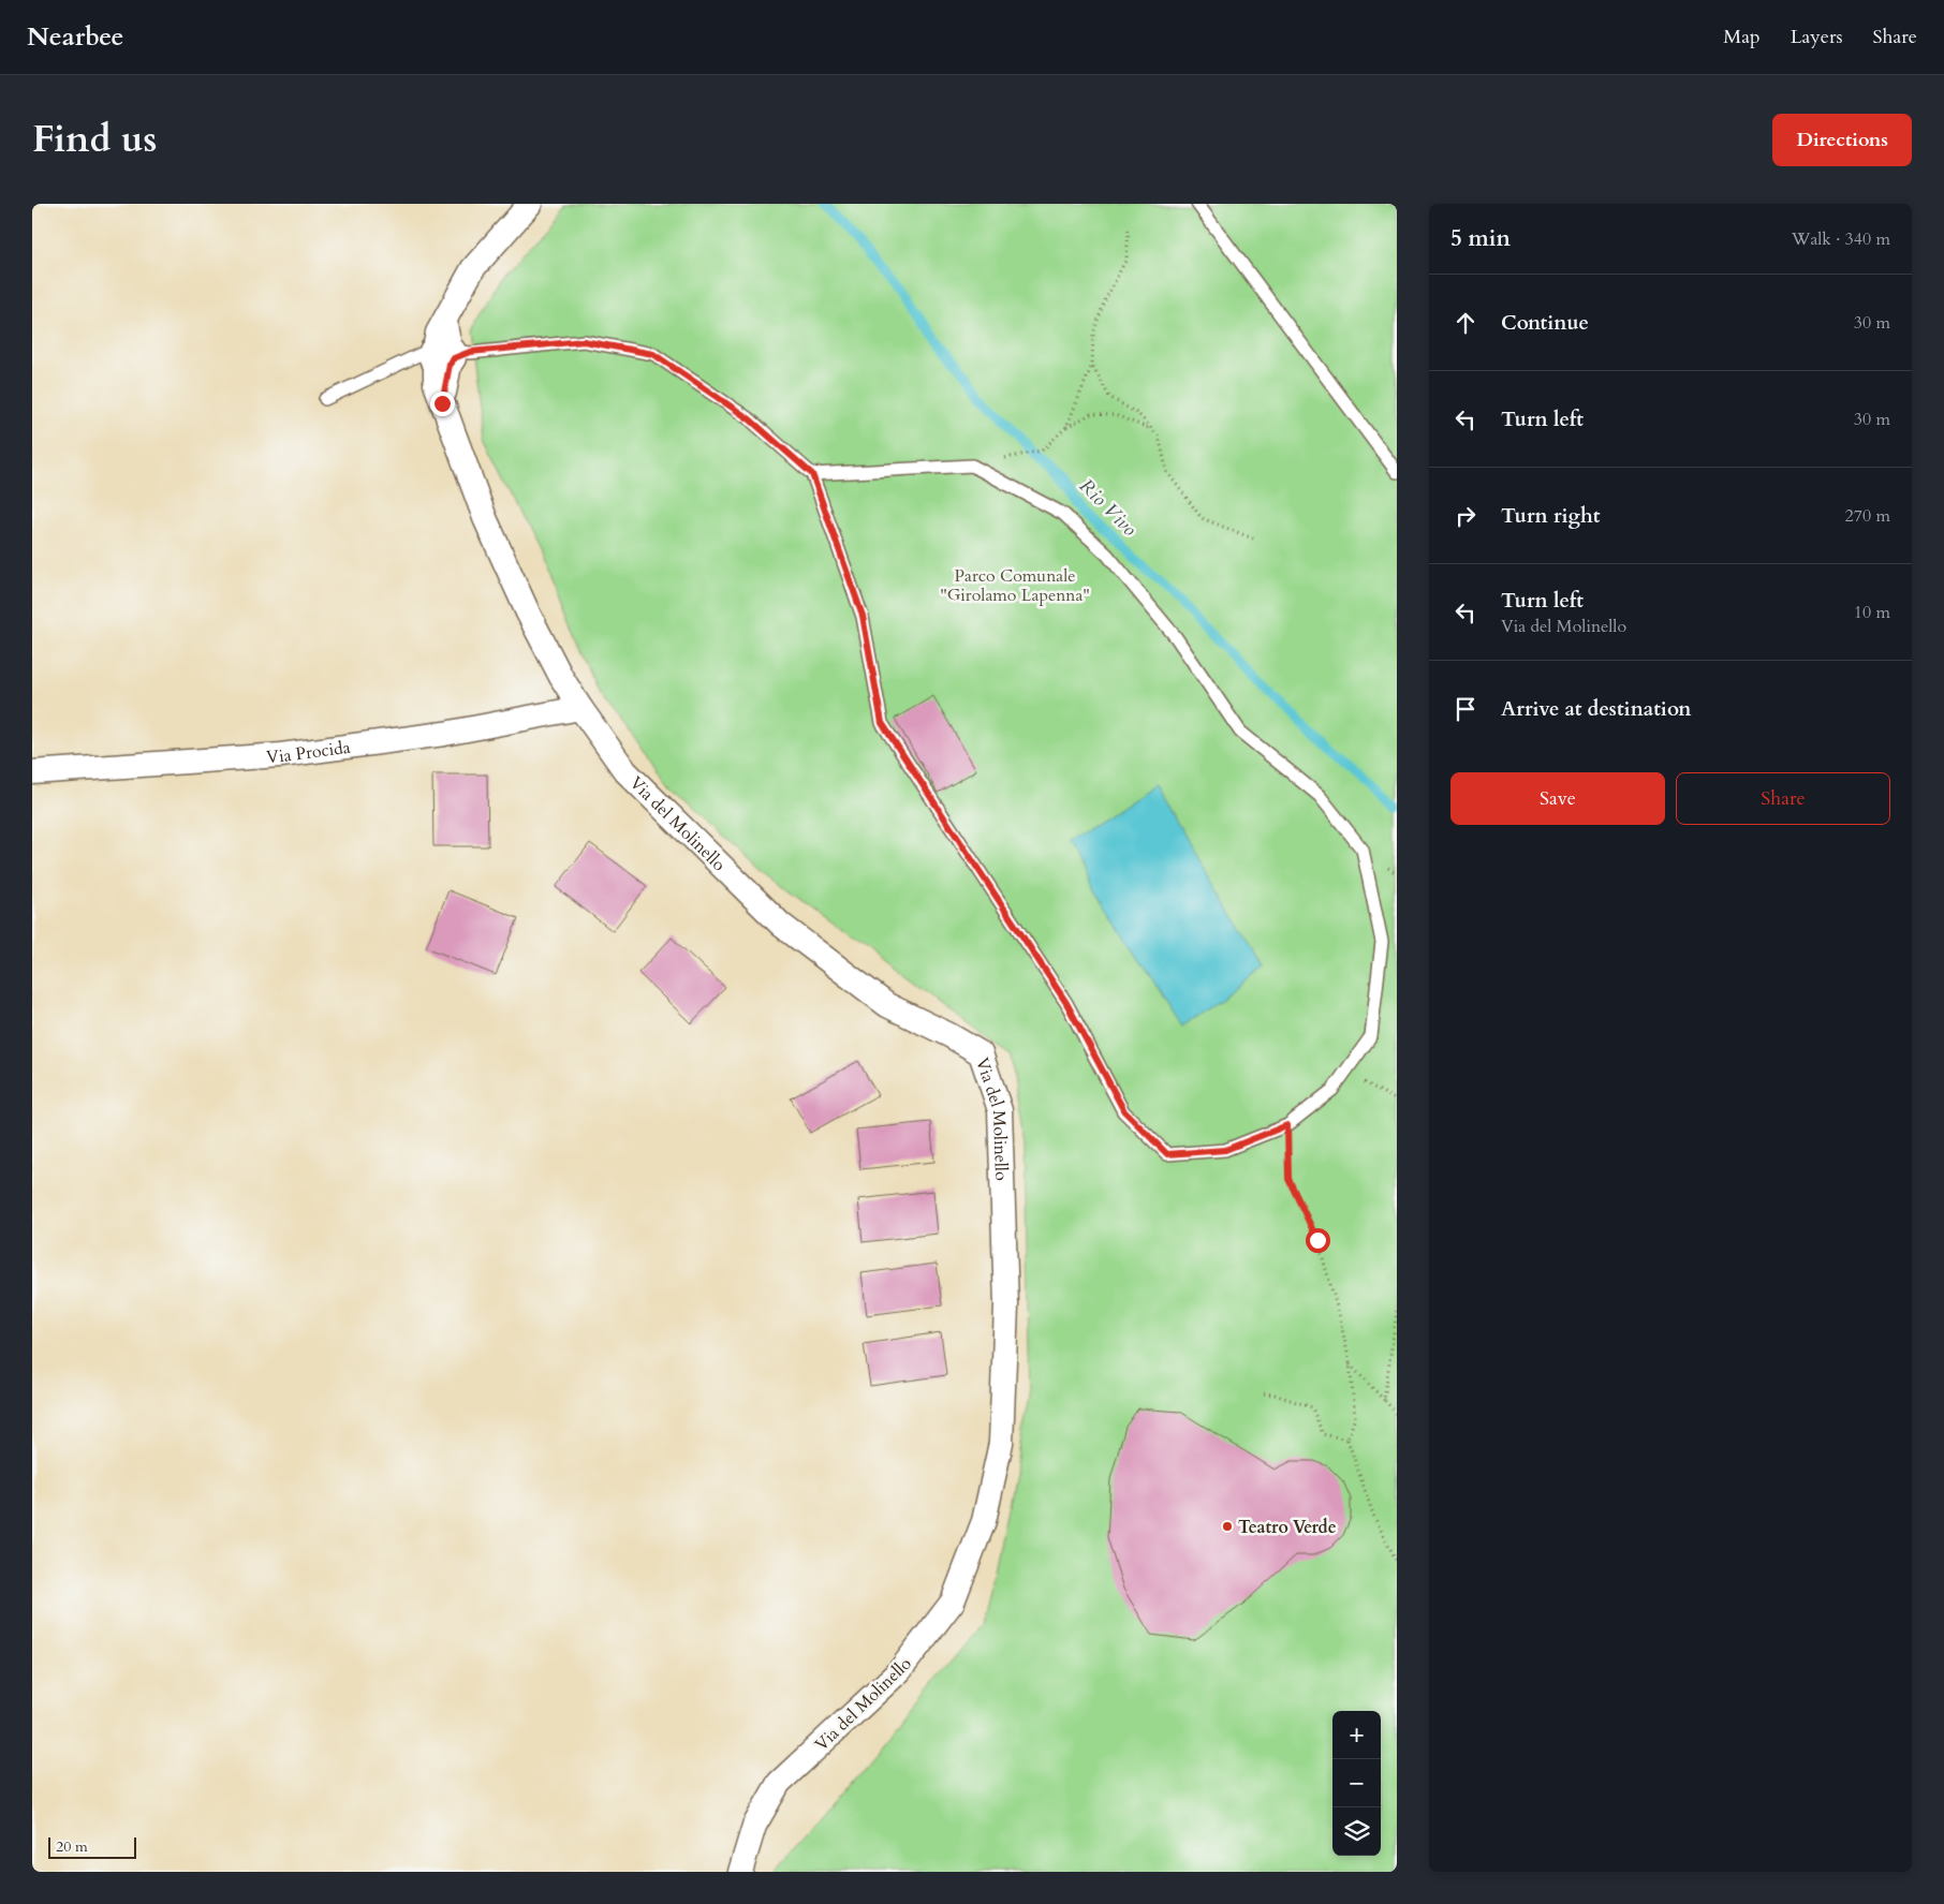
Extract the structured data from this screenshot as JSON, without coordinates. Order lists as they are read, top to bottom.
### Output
{
  "streets": {
    "street": ["Via Procida", "Via del Molinello"]
  },
  "crossings": [
    ["Via Procida", "Via del Molinello"]
  ],
  "water": ["Rio Vivo"],
  "parks": ["Parco Comunale \"Girolamo Lapenna\""],
  "places": ["Teatro Verde"],
  "scale_bar": "20 m",
  "page": {
    "header": "Nearbee",
    "nav": ["Map", "Layers", "Share"],
    "title": "Find us",
    "buttons": [
      "Directions",
      ["Save", "Share"]
    ],
    "heading": ["5 min", "Walk · 340 m"],
    "list": [
      ["Continue", "30 m"],
      ["Turn left", "30 m"],
      ["Turn right", "270 m"],
      ["Turn left", "Via del Molinello", "10 m"],
      "Arrive at destination"
    ],
    "map_buttons": ["+", "−"],
    "scale": "20 m"
  }
}
